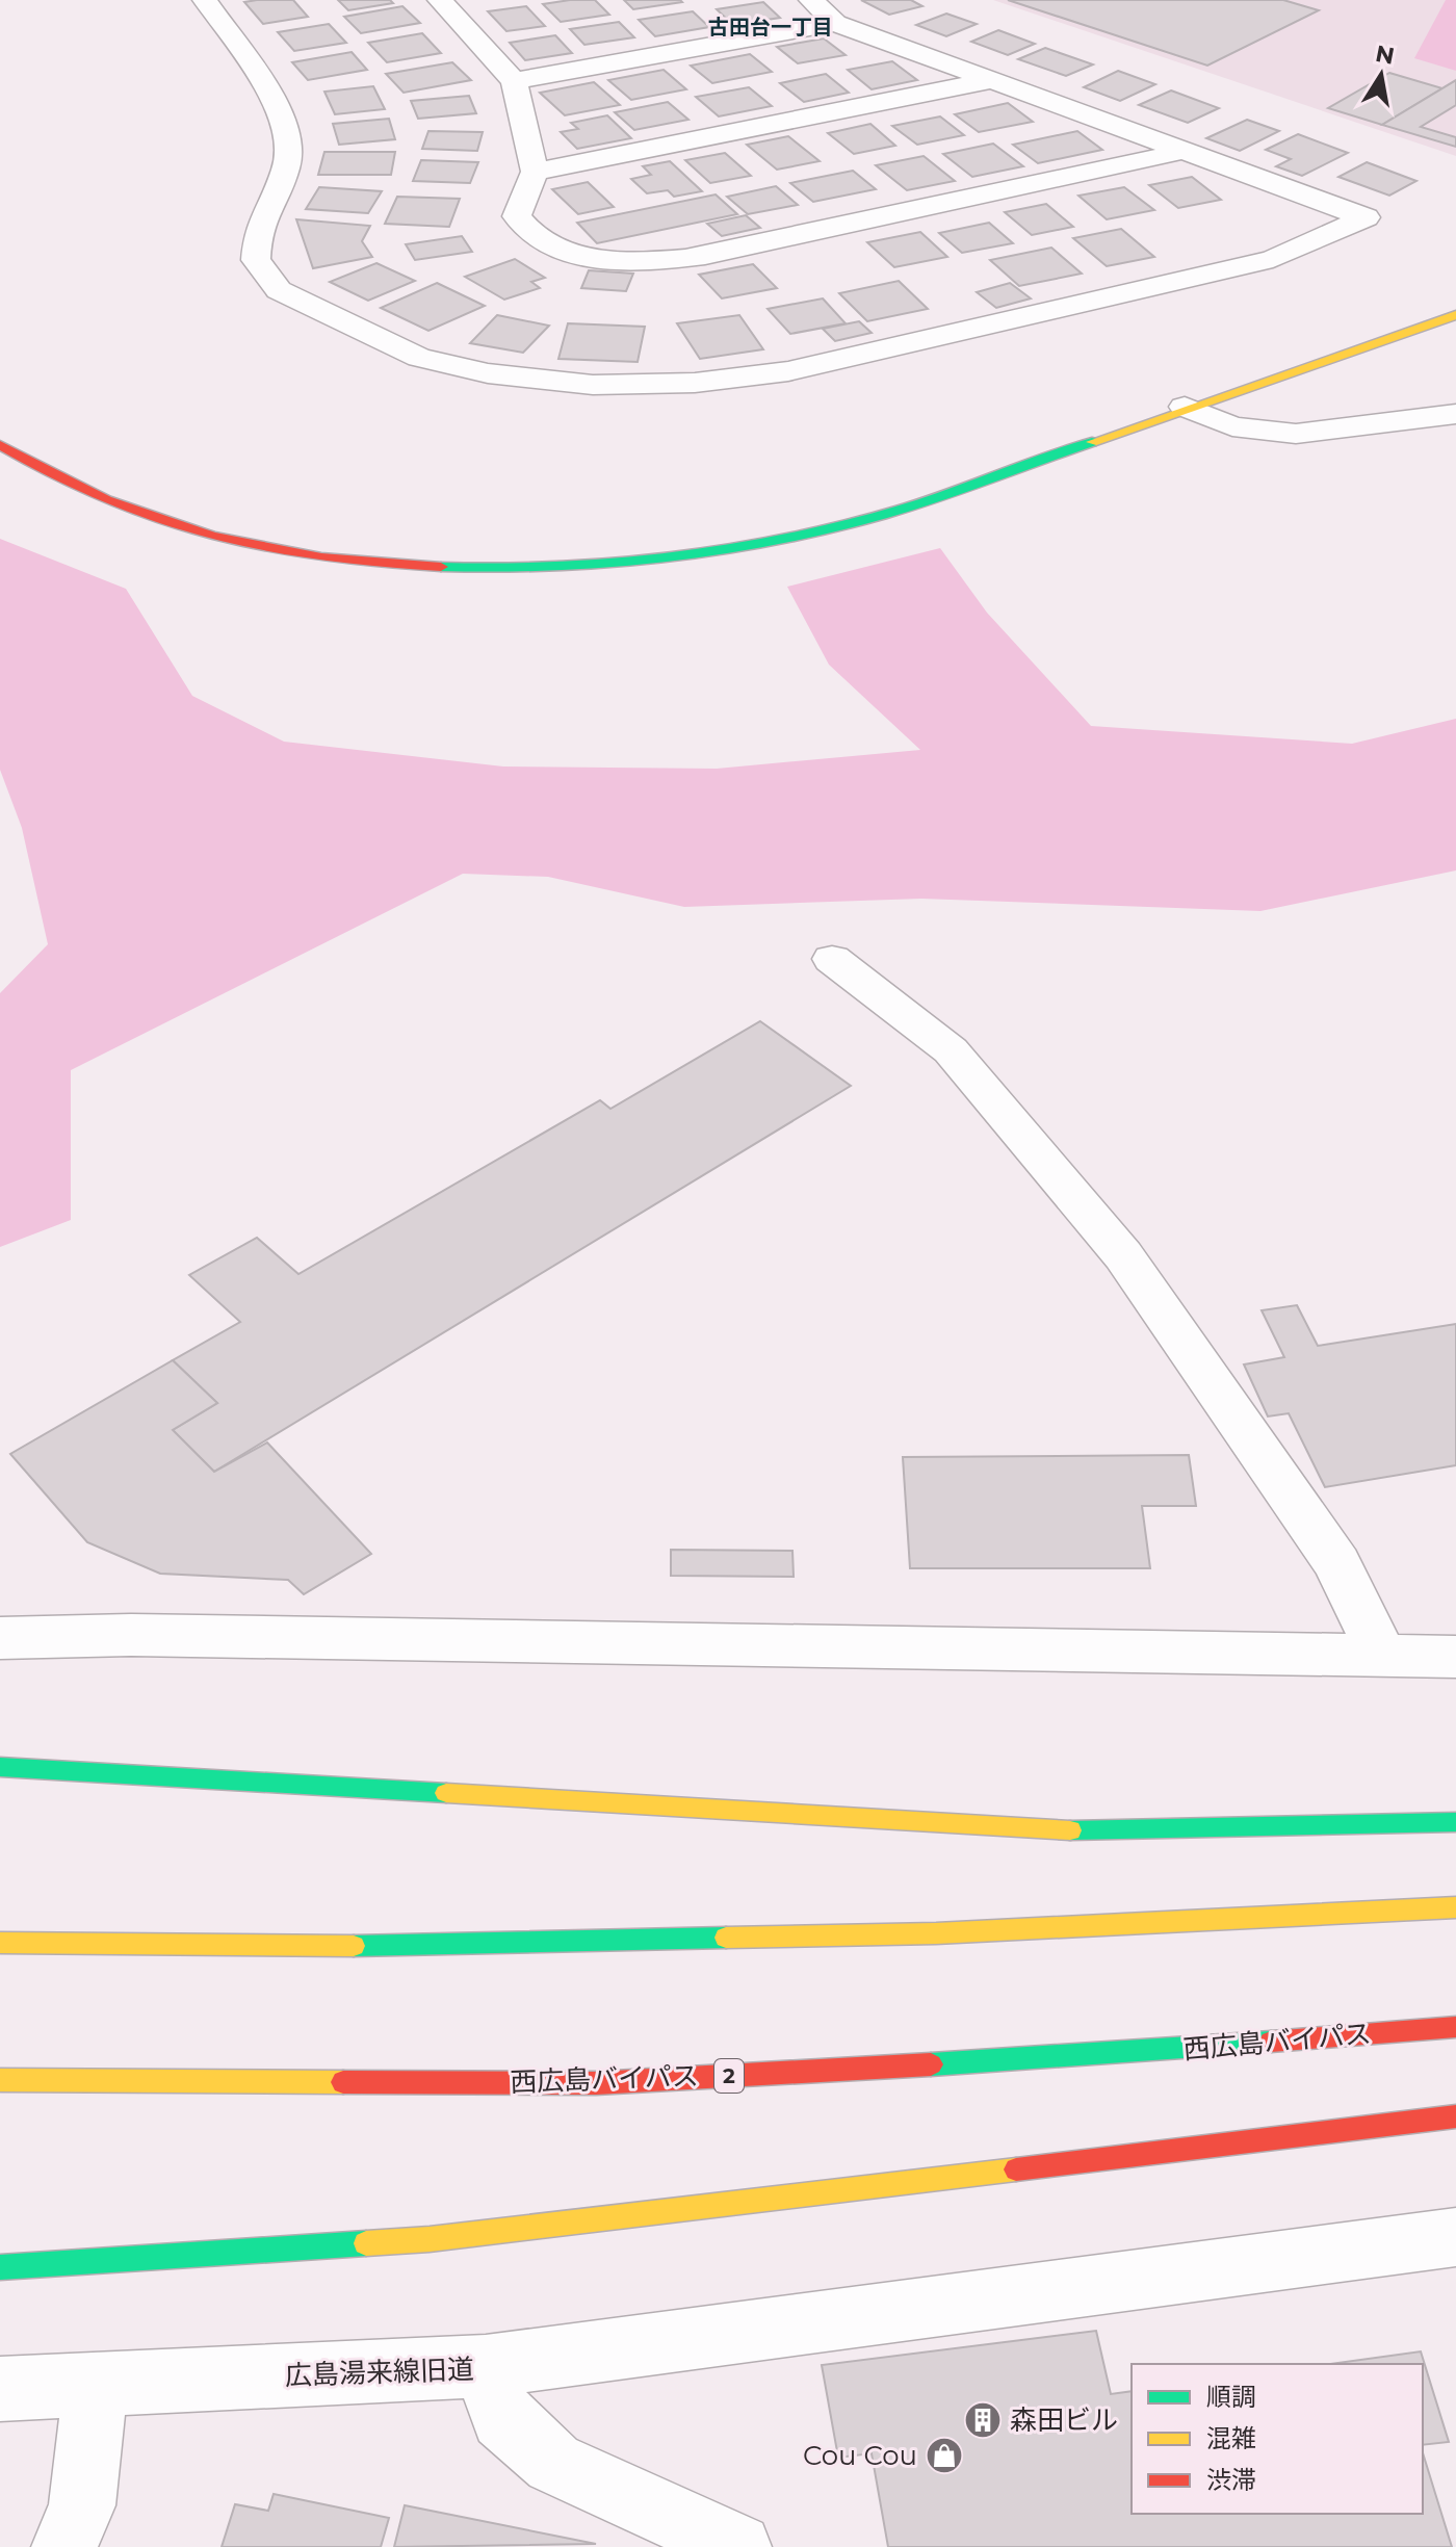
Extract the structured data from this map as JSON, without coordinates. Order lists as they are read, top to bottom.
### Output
{
  "streets": {
    "main road": ["西広島バイパス", "2"],
    "street": ["広島湯来線旧道"]
  },
  "districts": ["古田台一丁目"],
  "places": {
    "building": ["森田ビル"],
    "shop": ["Cou Cou"]
  },
  "legend": ["順調", "混雑", "渋滞"],
  "north": "top"
}
